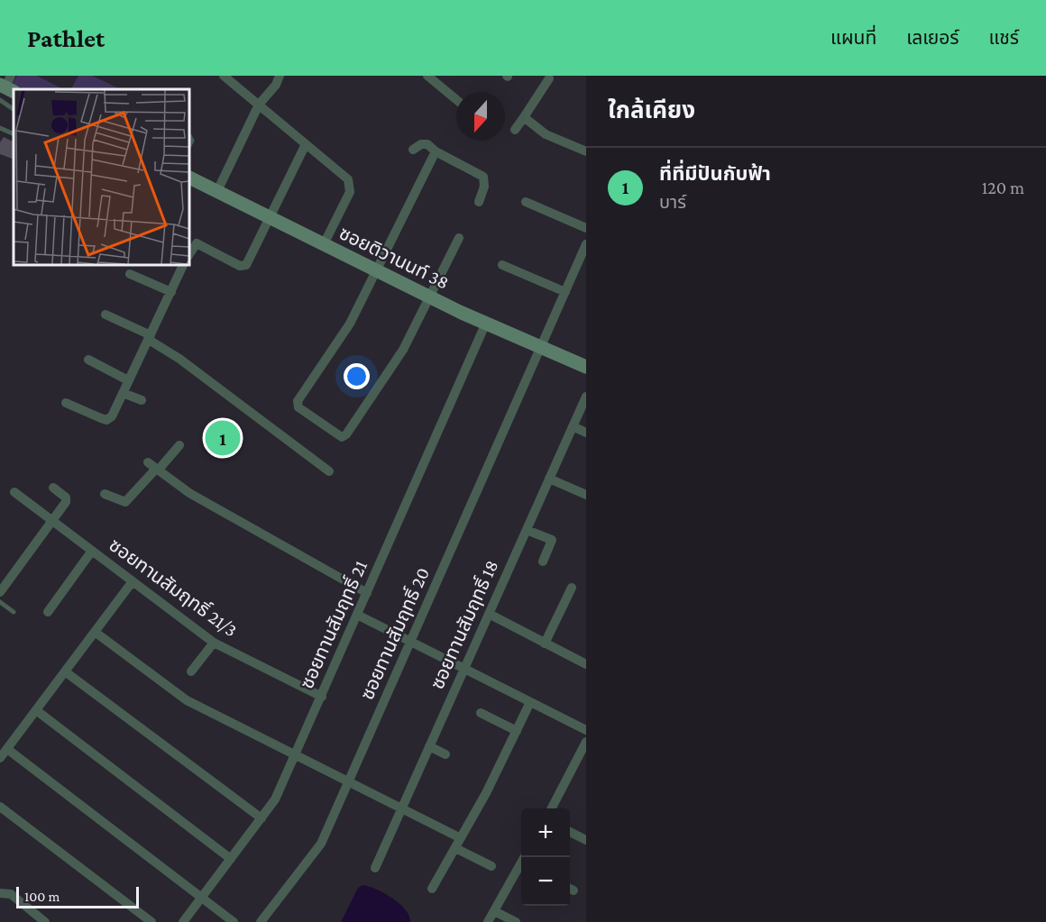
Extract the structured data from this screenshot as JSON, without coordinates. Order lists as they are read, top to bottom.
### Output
{
  "streets": {
    "street": [
      "ซอยติวานนท์ 38",
      "ซอยทานสัมฤทธิ์ 21/3",
      "ซอยทานสัมฤทธิ์ 21",
      "ซอยทานสัมฤทธิ์ 18",
      "ซอยทานสัมฤทธิ์ 20"
    ]
  },
  "crossings": [
    ["ซอยติวานนท์ 38", "ซอยทานสัมฤทธิ์ 21"],
    ["ซอยติวานนท์ 38", "ซอยทานสัมฤทธิ์ 20"],
    ["ซอยทานสัมฤทธิ์ 21/3", "ซอยทานสัมฤทธิ์ 21"]
  ],
  "scale_bar": "100 m",
  "north": "bottom",
  "page": {
    "header": "Pathlet",
    "nav": ["แผนที่", "เลเยอร์", "แชร์"],
    "heading": "ใกล้เคียง",
    "list": [
      {
        "mark": "1",
        "name": "ที่ที่มีปันกับฟ้า",
        "note": "บาร์",
        "value": "120 m"
      }
    ],
    "pins": "1",
    "map_buttons": ["+", "−"],
    "scale": "100 m"
  }
}
